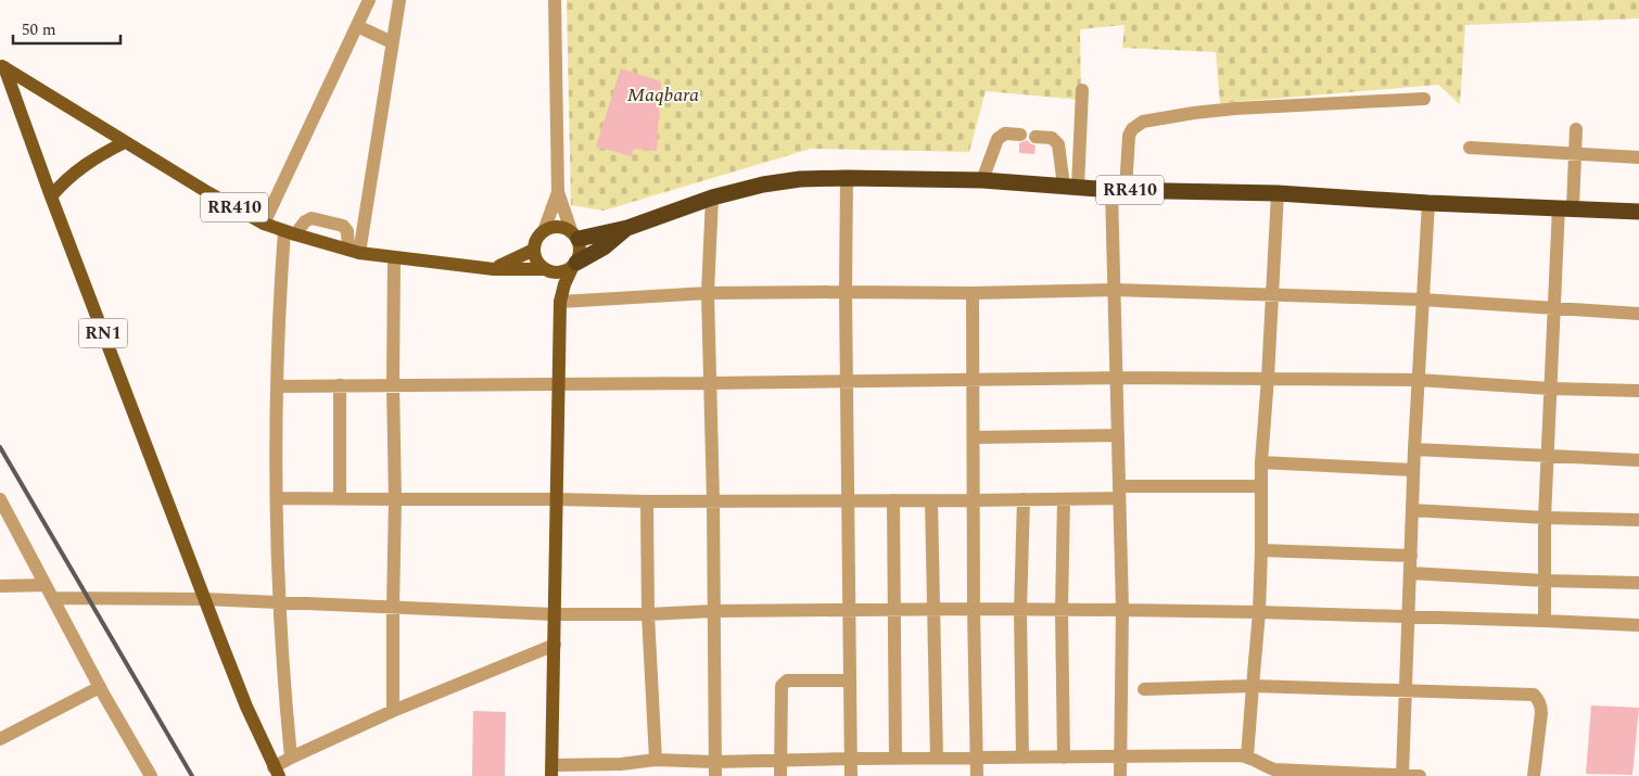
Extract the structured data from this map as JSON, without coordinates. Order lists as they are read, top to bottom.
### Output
{
  "streets": {
    "highway": ["RR410"],
    "main road": ["RN1"]
  },
  "crossings": [
    ["RR410", "RN1"]
  ],
  "parks": ["Maqbara"],
  "scale_bar": "50 m"
}
